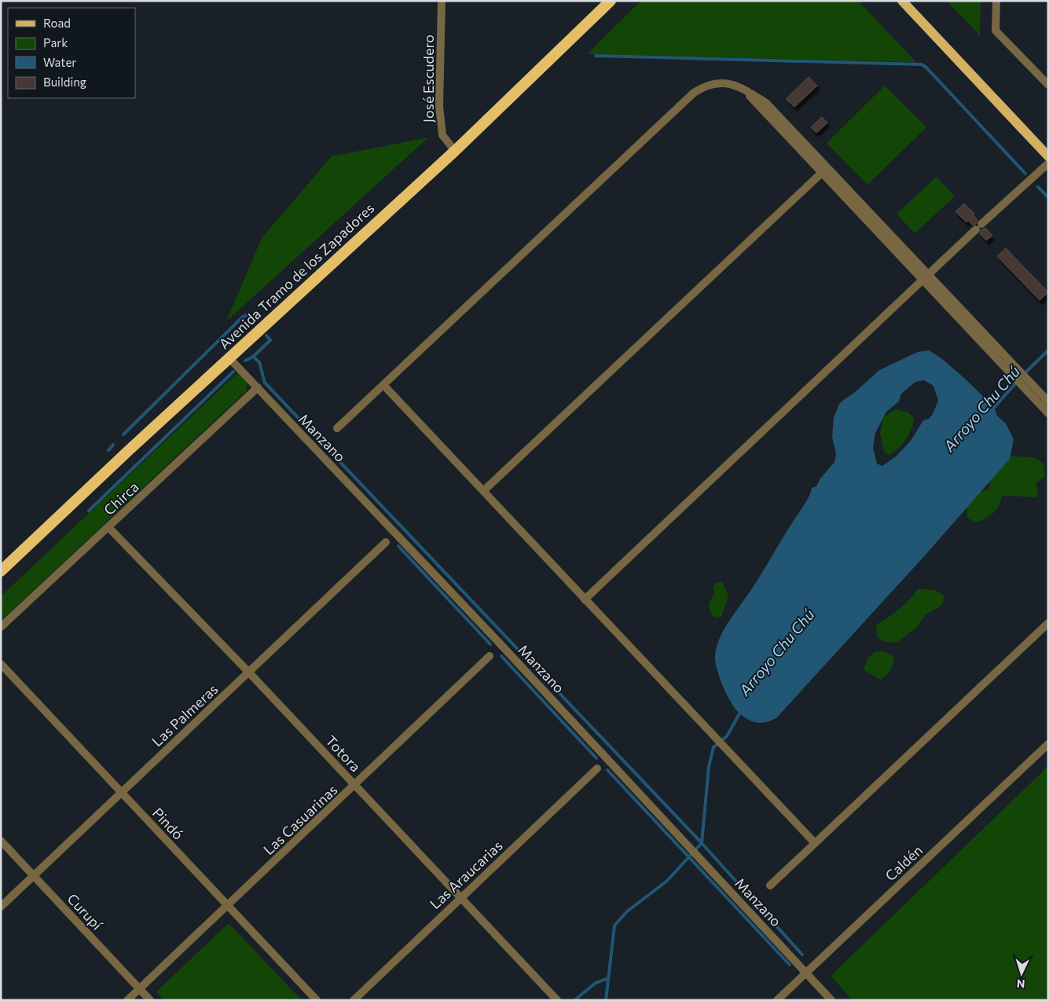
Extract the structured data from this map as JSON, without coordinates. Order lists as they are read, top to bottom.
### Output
{
  "streets": {
    "highway": ["Avenida Tramo de los Zapadores"],
    "street": [
      "José Escudero",
      "Manzano",
      "Chirca",
      "Las Palmeras",
      "Totora",
      "Las Casuarinas",
      "Pindó",
      "Caldén",
      "Las Araucarias",
      "Curupí"
    ]
  },
  "crossings": [
    ["José Escudero", "Avenida Tramo de los Zapadores"],
    ["Avenida Tramo de los Zapadores", "Manzano"],
    ["Manzano", "Chirca"],
    ["Manzano", "Caldén"],
    ["Chirca", "Totora"],
    ["Las Palmeras", "Totora"],
    ["Las Palmeras", "Pindó"],
    ["Las Palmeras", "Curupí"],
    ["Totora", "Las Casuarinas"],
    ["Totora", "Las Araucarias"],
    ["Las Casuarinas", "Pindó"],
    ["Las Casuarinas", "Curupí"]
  ],
  "water": ["Arroyo Chu Chú"],
  "legend": [
    "Road",
    "Park",
    "Water",
    "Building"
  ],
  "north": "bottom"
}
